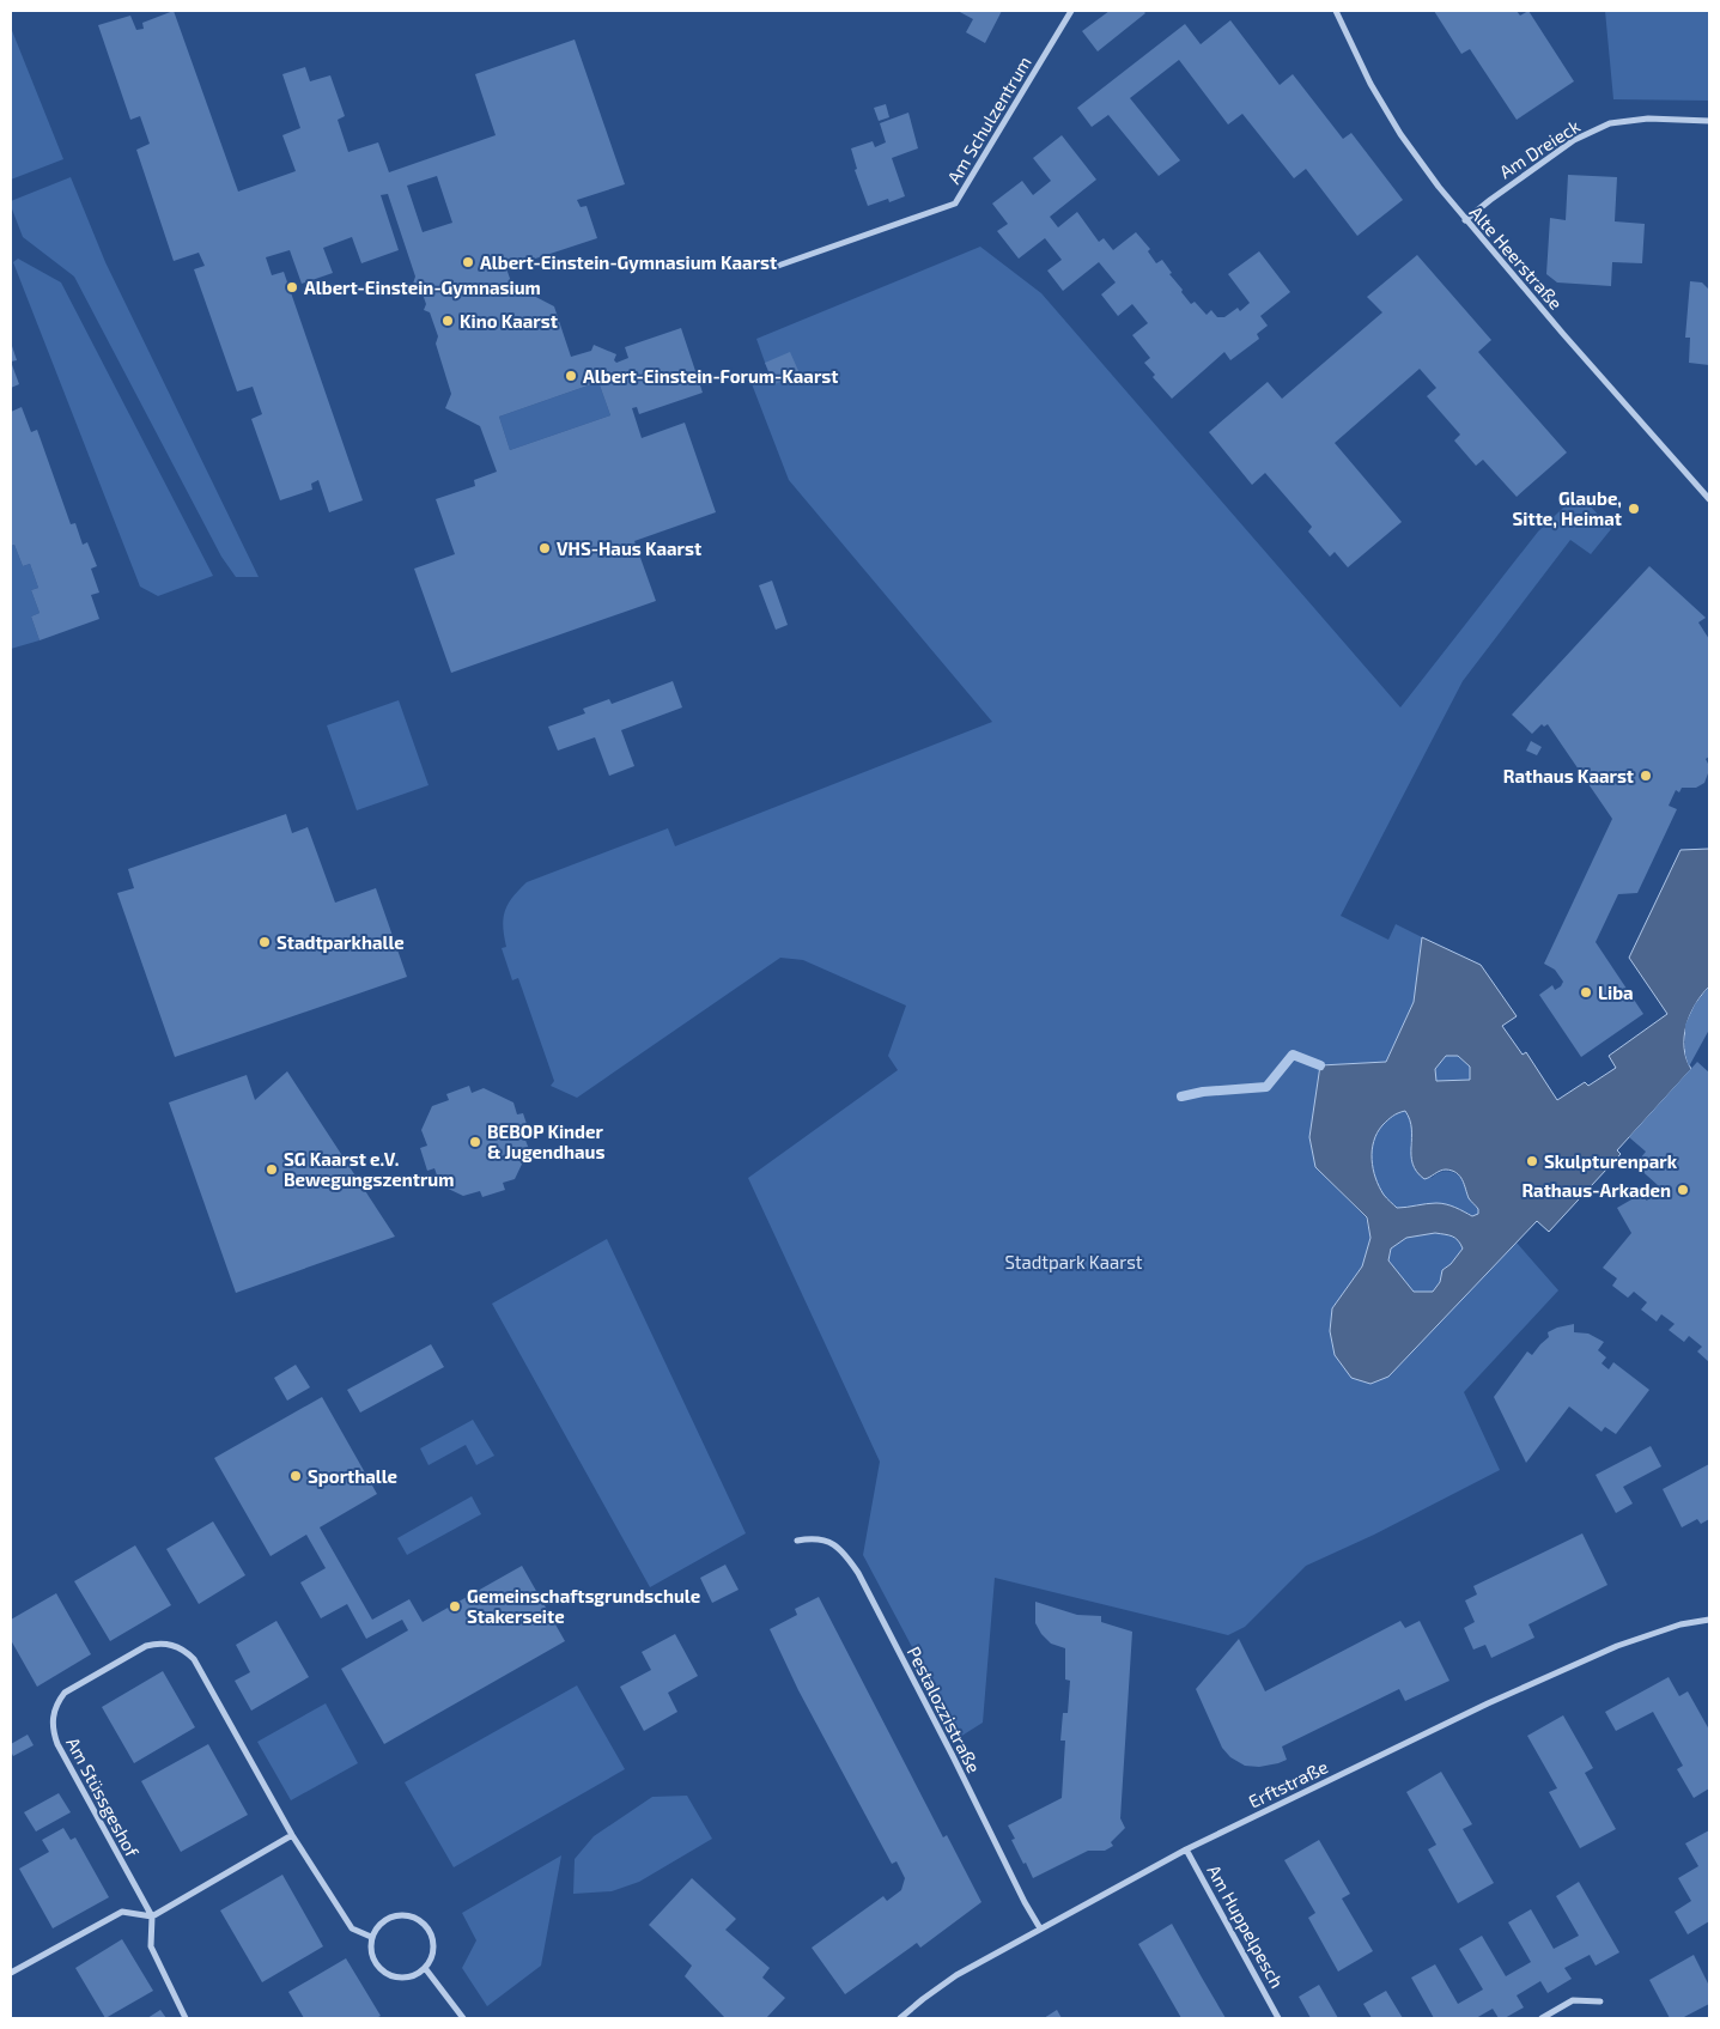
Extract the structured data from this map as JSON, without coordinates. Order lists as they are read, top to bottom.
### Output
{
  "streets": {
    "street": [
      "Am Schulzentrum",
      "Am Dreieck",
      "Alte Heerstraße",
      "Pestalozzistraße",
      "Erftstraße",
      "Am Stüssgeshof",
      "Am Huppelpesch"
    ]
  },
  "crossings": [
    ["Am Dreieck", "Alte Heerstraße"],
    ["Pestalozzistraße", "Erftstraße"],
    ["Erftstraße", "Am Huppelpesch"]
  ],
  "parks": ["Stadtpark Kaarst"],
  "places": [
    "Albert-Einstein-Gymnasium Kaarst",
    "Albert-Einstein-Gymnasium",
    "Kino Kaarst",
    "Albert-Einstein-Forum-Kaarst",
    "Glaube, Sitte, Heimat",
    "VHS-Haus Kaarst",
    "Rathaus Kaarst",
    "Stadtparkhalle",
    "Liba",
    "BEBOP Kinder & Jugendhaus",
    "Skulpturenpark",
    "SG Kaarst e.V. Bewegungszentrum",
    "Rathaus-Arkaden",
    "Sporthalle",
    "Gemeinschaftsgrundschule Stakerseite"
  ]
}
